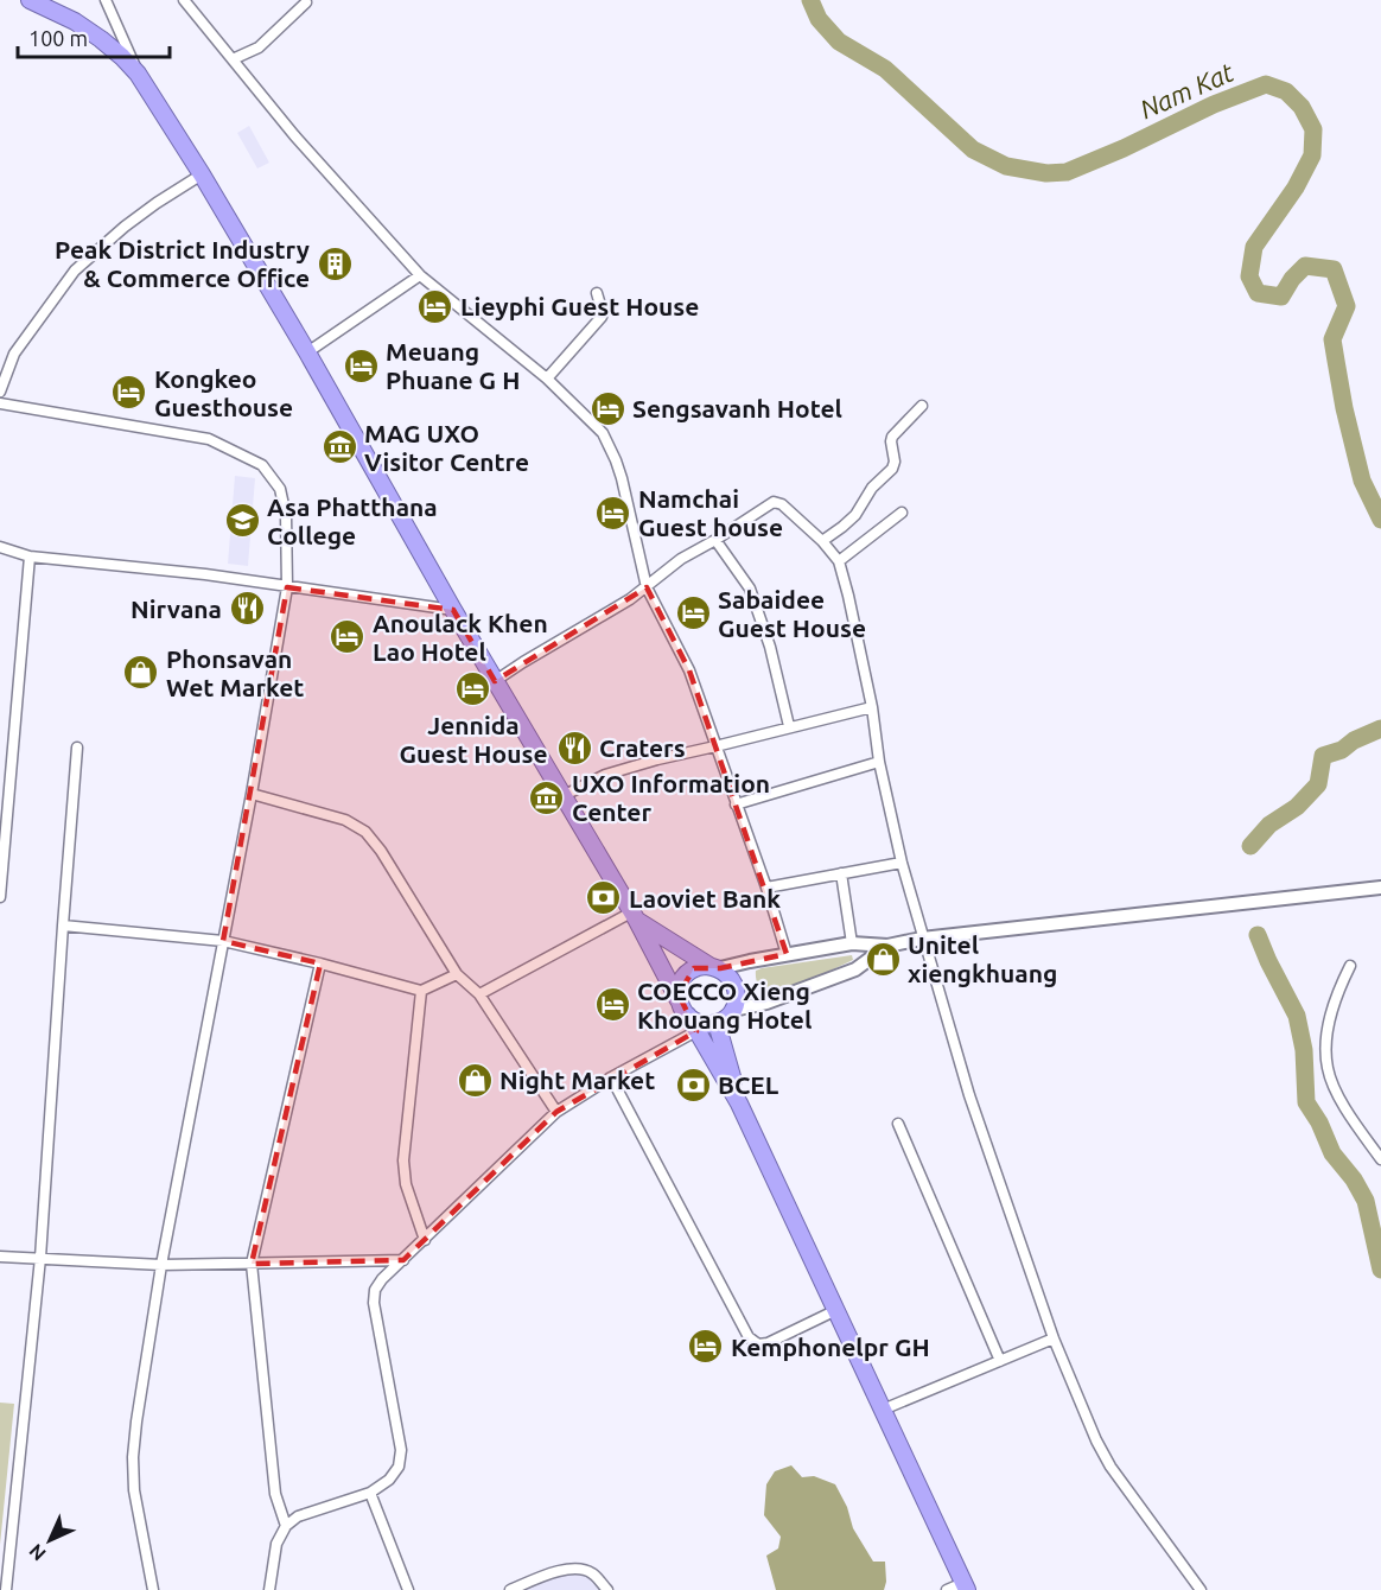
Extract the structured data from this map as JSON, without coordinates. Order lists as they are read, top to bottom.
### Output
{
  "water": ["Nam Kat"],
  "places": {
    "building": ["Peak District Industry & Commerce Office"],
    "hotel": [
      "Lieyphi Guest House",
      "Meuang Phuane G H",
      "Kongkeo Guesthouse",
      "Sengsavanh Hotel",
      "Namchai Guest house",
      "Sabaidee Guest House",
      "Anoulack Khen Lao Hotel",
      "Jennida Guest House",
      "COECCO Xieng Khouang Hotel",
      "Kemphonelpr GH"
    ],
    "museum": ["MAG UXO Visitor Centre", "UXO Information Center"],
    "school or university": ["Asa Phatthana College"],
    "restaurant": ["Nirvana", "Craters"],
    "shop": ["Phonsavan Wet Market", "Unitel xiengkhuang", "Night Market"],
    "bank": ["Laoviet Bank", "BCEL"]
  },
  "scale_bar": "100 m",
  "north": "bottom left"
}
